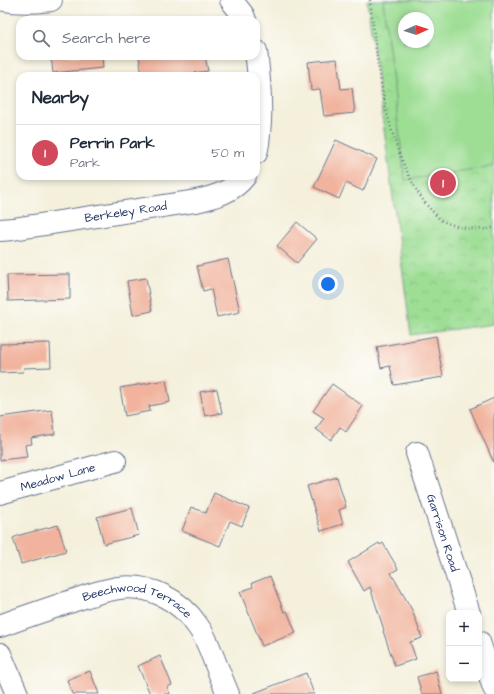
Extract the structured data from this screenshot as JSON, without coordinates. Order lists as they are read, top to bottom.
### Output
{
  "streets": {
    "street": [
      "Berkeley Road",
      "Meadow Lane",
      "Garrison Road",
      "Beechwood Terrace"
    ]
  },
  "north": "right",
  "page": {
    "search": "Search here",
    "heading": "Nearby",
    "list": [
      {
        "mark": "1",
        "name": "Perrin Park",
        "note": "Park",
        "value": "50 m"
      }
    ],
    "pins": "1",
    "map_buttons": ["+", "−"]
  }
}
